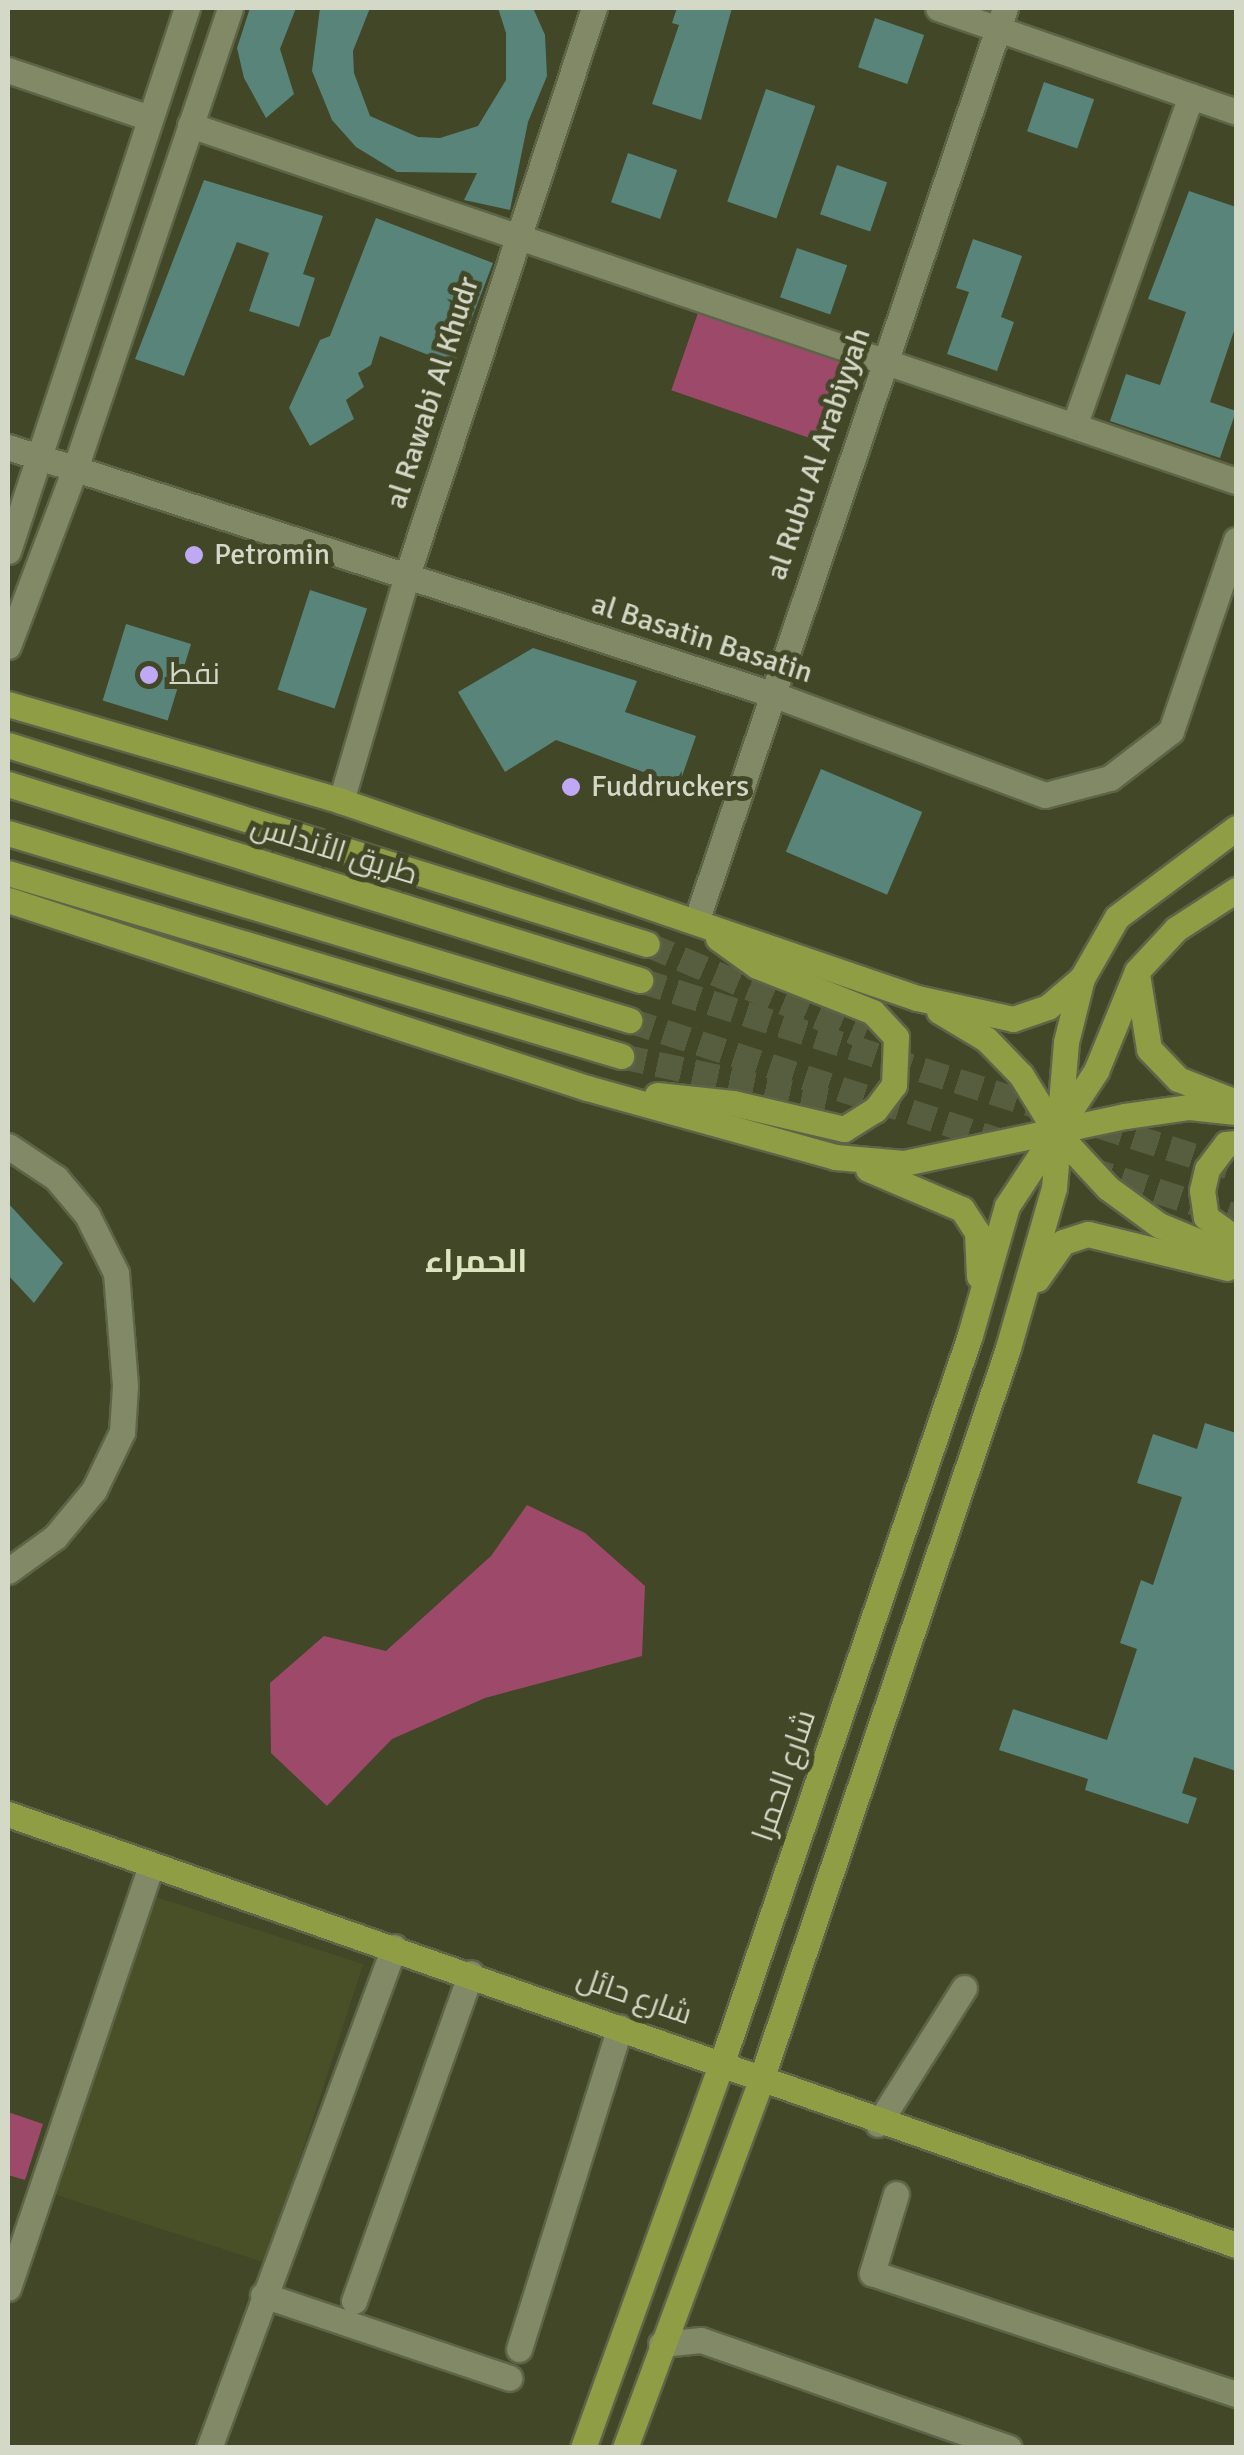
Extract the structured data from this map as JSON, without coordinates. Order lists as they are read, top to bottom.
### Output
{
  "streets": {
    "main road": ["طريق الأندلس", "شارع الحمرا", "شارع حائل"],
    "street": ["al Rawabi Al Khudr", "al Rubu Al Arabiyyah", "al Basatin Basatin"]
  },
  "crossings": [
    ["al Rawabi Al Khudr", "al Basatin Basatin"],
    ["al Rubu Al Arabiyyah", "al Basatin Basatin"],
    ["شارع الحمرا", "شارع حائل"]
  ],
  "districts": ["الحمراء"],
  "places": ["Petromin", "نفط", "Fuddruckers"]
}
